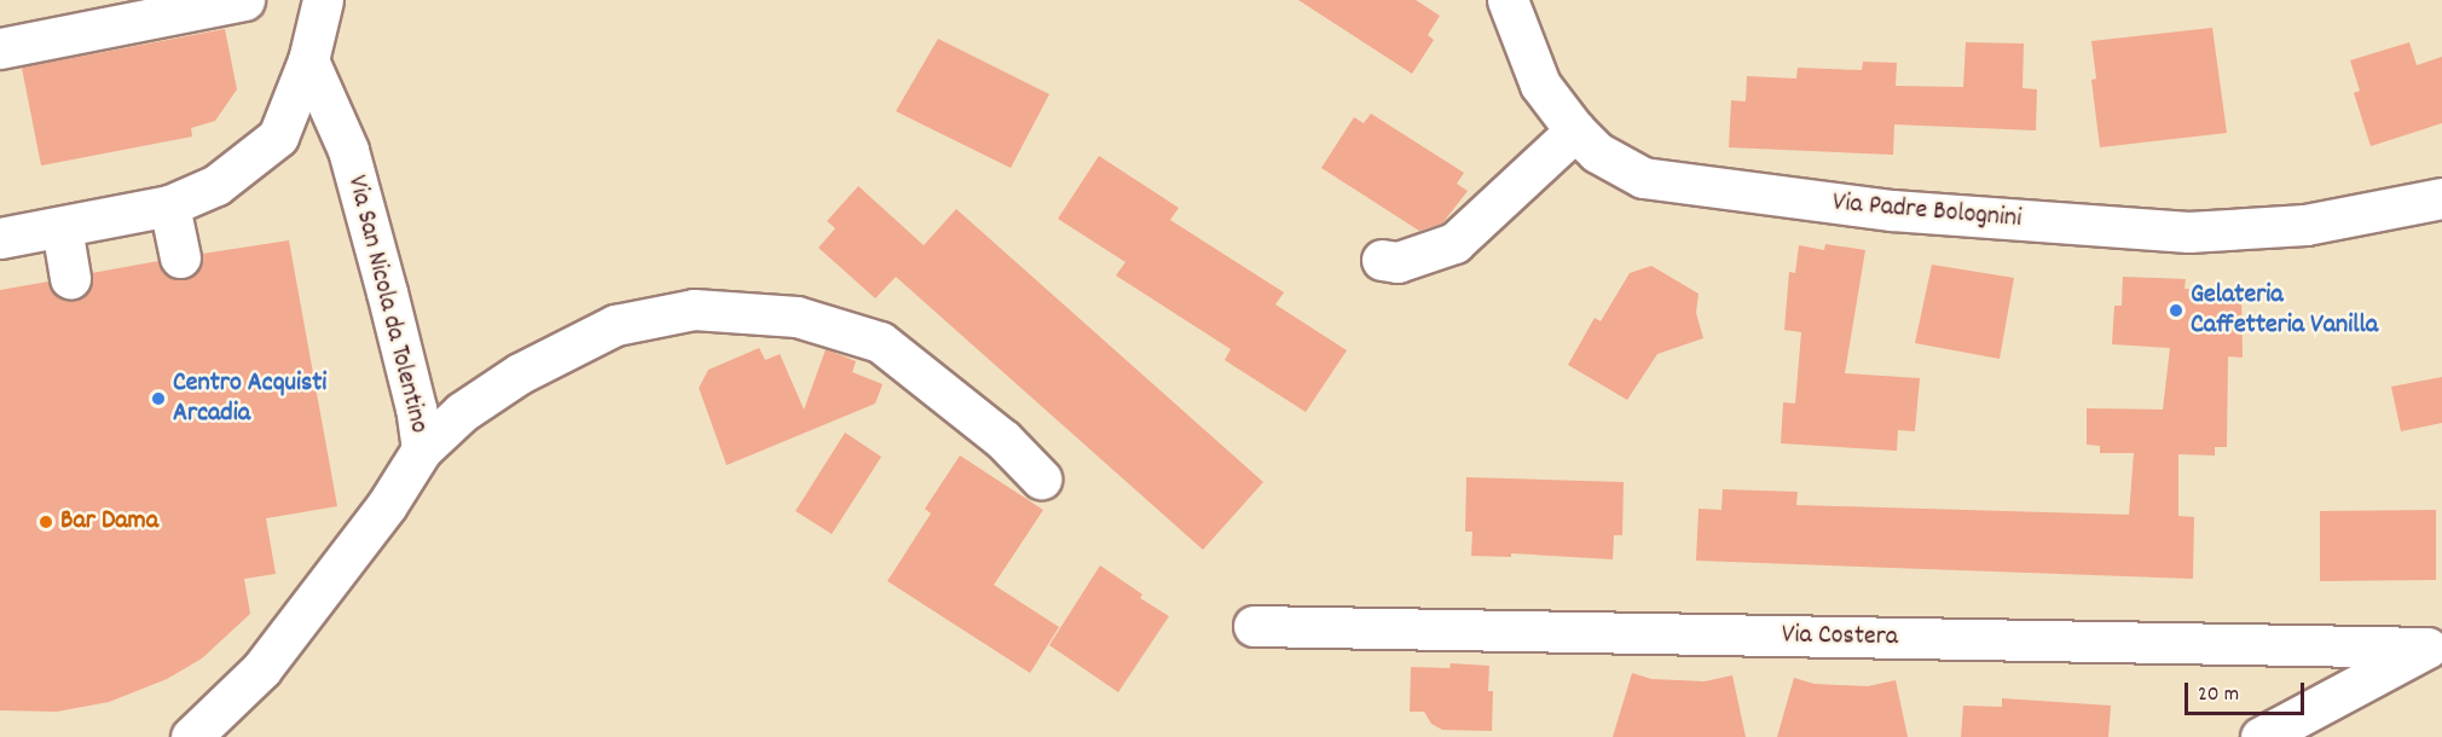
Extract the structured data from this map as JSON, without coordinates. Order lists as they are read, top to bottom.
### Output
{
  "streets": {
    "street": ["Via Padre Bolognini", "Via San Nicola da Tolentino", "Via Costera"]
  },
  "places": ["Gelateria Caffetteria Vanilla", "Centro Acquisti Arcadia", "Bar Dama"],
  "scale_bar": "20 m"
}
